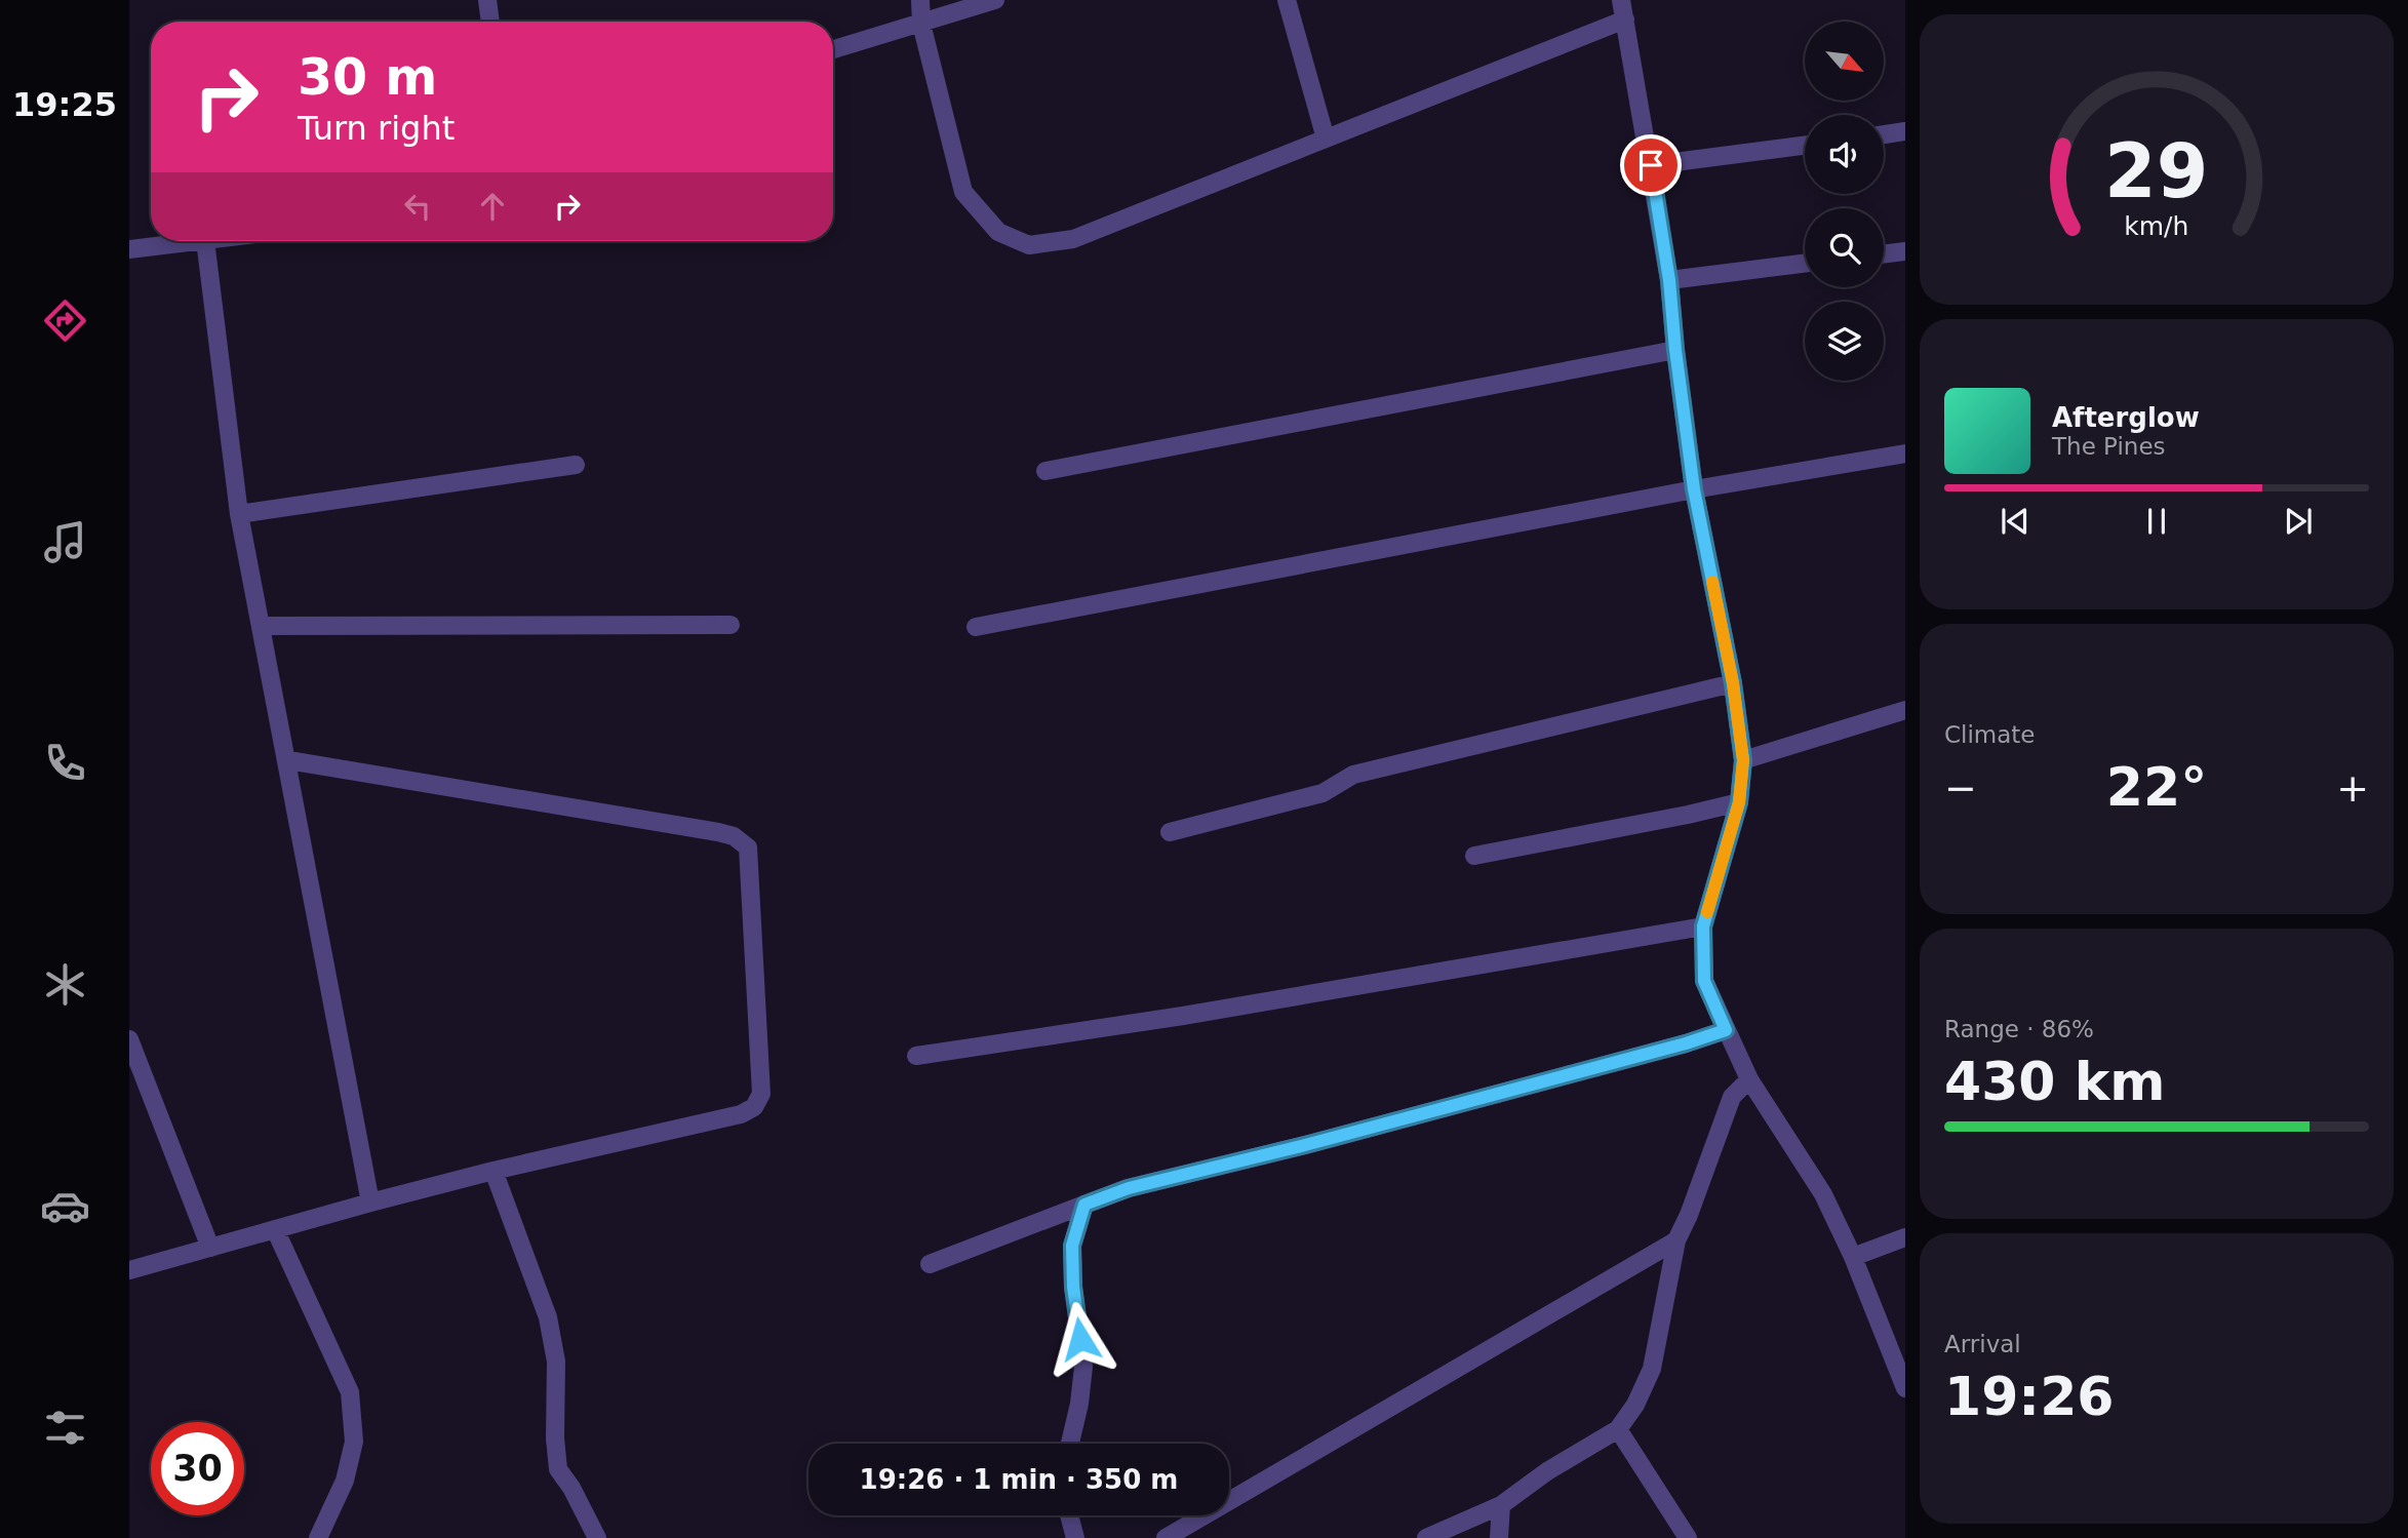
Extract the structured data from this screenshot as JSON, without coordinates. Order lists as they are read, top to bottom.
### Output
{
  "north": "bottom right",
  "page": {
    "tabs": "19:25",
    "turn": ["30 m", "Turn right"],
    "song": ["Afterglow", "The Pines"],
    "tile": [
      "Climate",
      ["Range · 86%", "430 km"],
      ["Arrival", "19:26"]
    ],
    "heat": ["−", "22°", "+"],
    "limit": "30",
    "trip": "19:26 · 1 min · 350 m",
    "gauge": ["29", "km/h"]
  }
}
